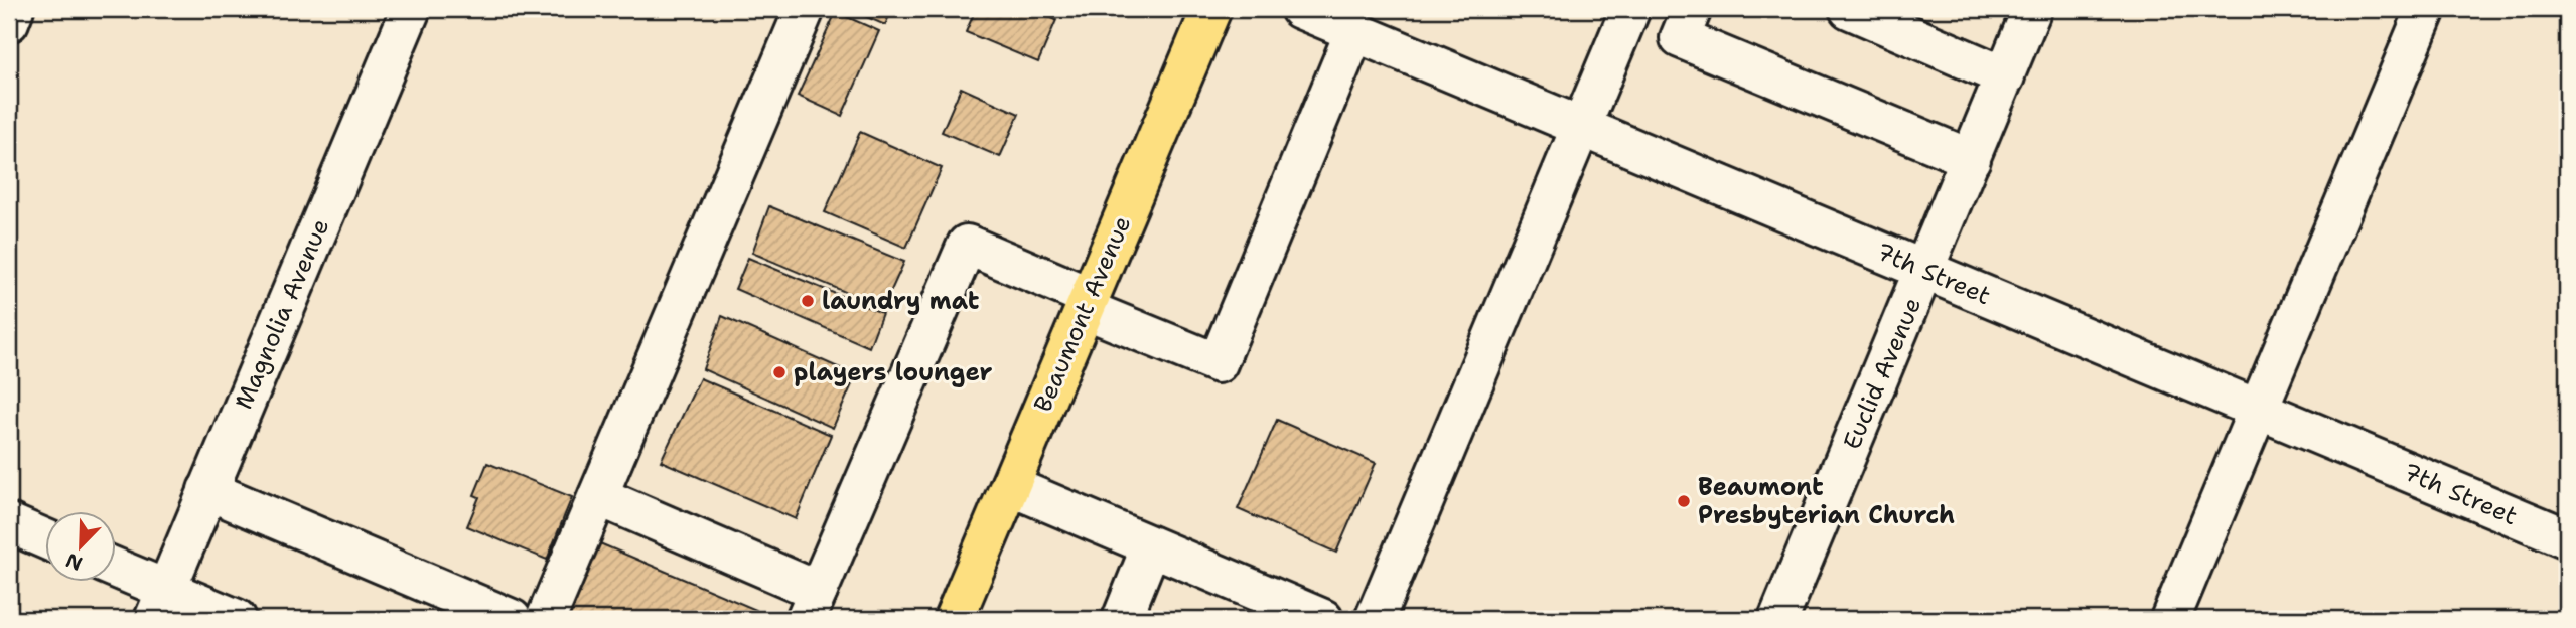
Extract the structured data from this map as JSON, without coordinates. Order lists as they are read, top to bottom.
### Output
{
  "streets": {
    "main road": ["Beaumont Avenue"],
    "street": ["7th Street", "Magnolia Avenue", "Euclid Avenue"]
  },
  "crossings": [
    ["7th Street", "Euclid Avenue"]
  ],
  "places": ["laundry mat", "players lounger", "Beaumont Presbyterian Church"],
  "north": "bottom left"
}
